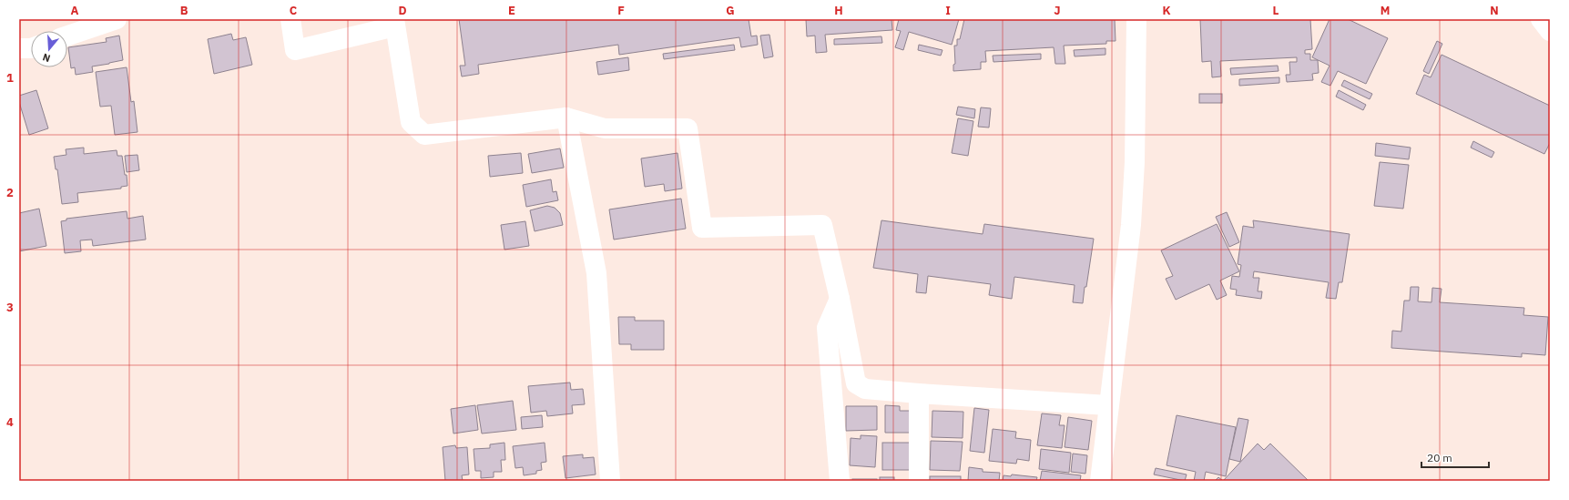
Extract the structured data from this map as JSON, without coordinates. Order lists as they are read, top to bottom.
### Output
{
  "scale_bar": "20 m",
  "north": "bottom",
  "grid": {
    "columns": [
      "A",
      "B",
      "C",
      "D",
      "E",
      "F",
      "G",
      "H",
      "I",
      "J",
      "K",
      "L",
      "M",
      "N"
    ],
    "rows": [
      "1",
      "2",
      "3",
      "4"
    ]
  }
}
